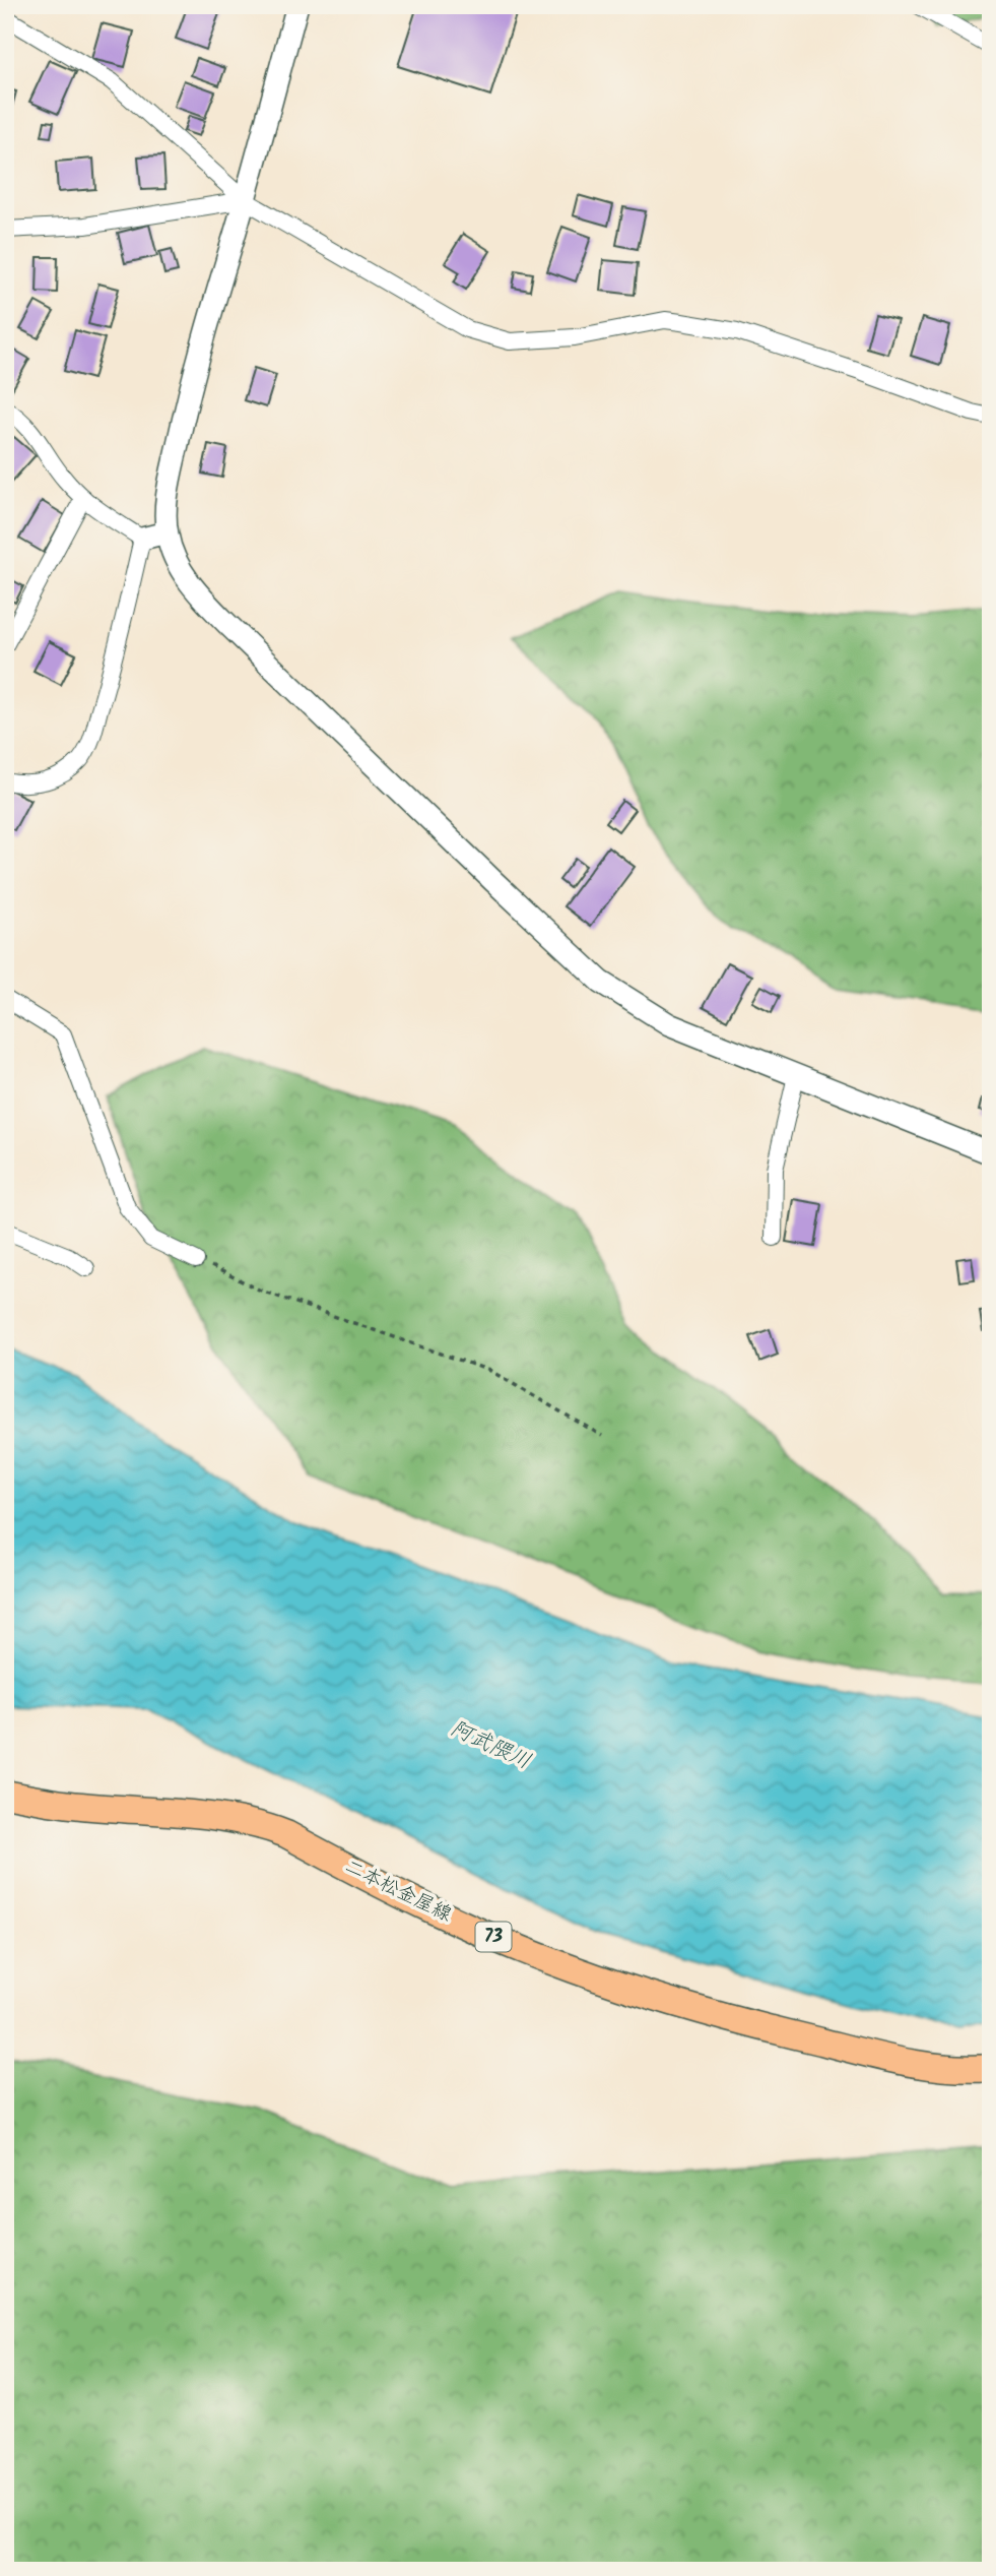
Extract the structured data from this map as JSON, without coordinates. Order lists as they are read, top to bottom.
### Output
{
  "streets": {
    "main road": ["二本松金屋線", "73"]
  },
  "water": ["阿武隈川"]
}
